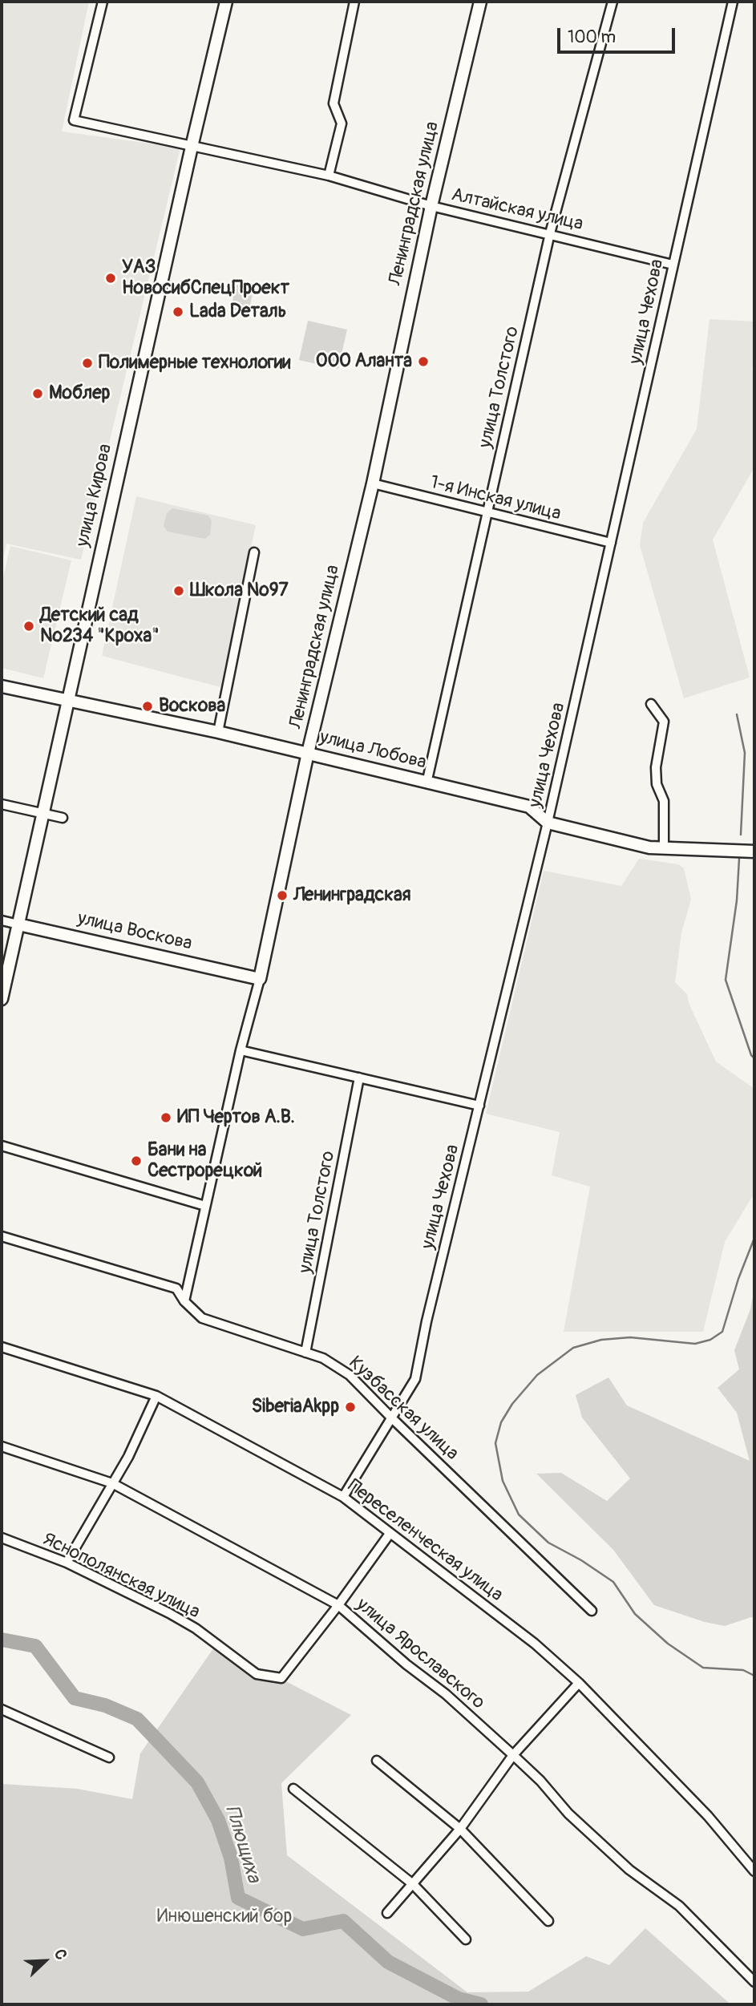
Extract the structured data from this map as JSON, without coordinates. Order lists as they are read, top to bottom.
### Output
{
  "streets": {
    "street": [
      "Ленинградская улица",
      "Алтайская улица",
      "улица Чехова",
      "улица Толстого",
      "улица Кирова",
      "1-я Инская улица",
      "улица Лобова",
      "улица Воскова",
      "Кузбасская улица",
      "Переселенческая улица",
      "Яснополянская улица",
      "улица Ярославского"
    ]
  },
  "crossings": [
    ["Ленинградская улица", "Алтайская улица"],
    ["Ленинградская улица", "1-я Инская улица"],
    ["Ленинградская улица", "улица Лобова"],
    ["Ленинградская улица", "улица Воскова"],
    ["Ленинградская улица", "Кузбасская улица"],
    ["Алтайская улица", "улица Чехова"],
    ["Алтайская улица", "улица Толстого"],
    ["Алтайская улица", "улица Кирова"],
    ["улица Чехова", "1-я Инская улица"],
    ["улица Чехова", "улица Лобова"],
    ["улица Чехова", "Кузбасская улица"],
    ["улица Чехова", "Переселенческая улица"],
    ["улица Толстого", "1-я Инская улица"],
    ["улица Толстого", "улица Лобова"],
    ["улица Толстого", "Кузбасская улица"],
    ["улица Кирова", "улица Лобова"],
    ["улица Кирова", "улица Воскова"],
    ["Яснополянская улица", "улица Ярославского"]
  ],
  "water": ["Плющиха"],
  "parks": ["Инюшенский бор"],
  "places": [
    "УАЗ НовосибСпецПроект",
    "Lada Dеталь",
    "ООО Аланта",
    "Полимерные технологии",
    "Моблер",
    "Школа №97",
    "Детский сад №234 \"Кроха\"",
    "Воскова",
    "Ленинградская",
    "ИП Чертов А.В.",
    "Бани на Сестрорецкой",
    "SiberiaAkpp"
  ],
  "scale_bar": "100 m",
  "north": "top right"
}
